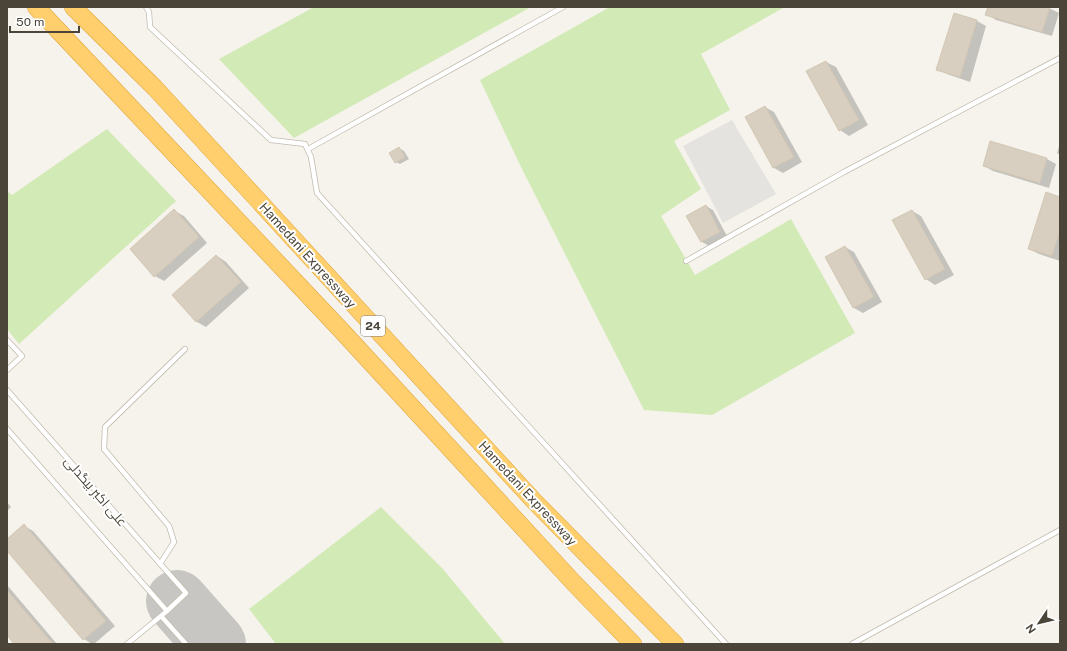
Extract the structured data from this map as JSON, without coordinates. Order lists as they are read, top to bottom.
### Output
{
  "streets": {
    "highway": ["Hamedani Expressway", "24"],
    "lane": ["علی اکبر بیگدلی"]
  },
  "scale_bar": "50 m",
  "north": "bottom left"
}
